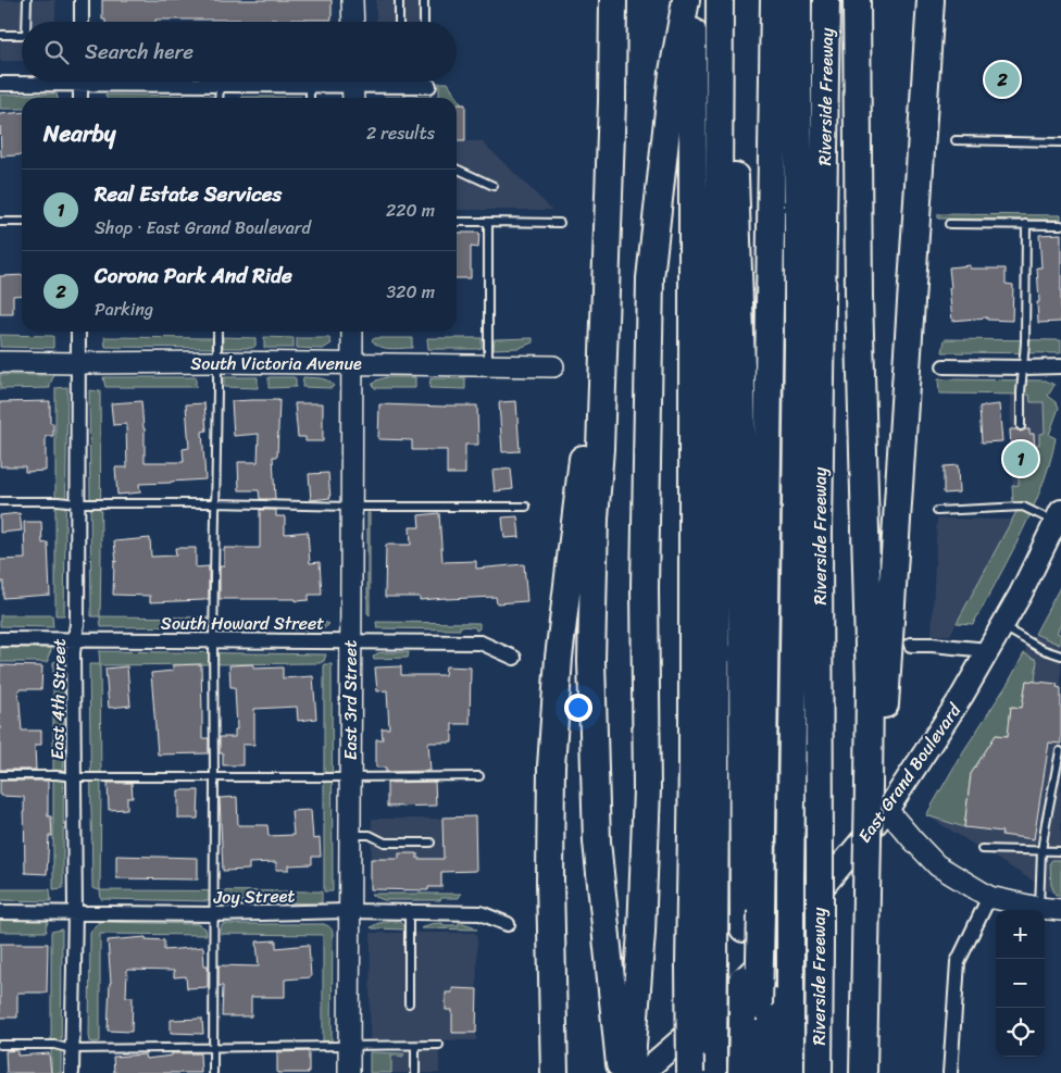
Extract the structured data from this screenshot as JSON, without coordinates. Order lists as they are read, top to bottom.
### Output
{
  "streets": {
    "highway": ["Riverside Freeway"],
    "main road": ["East Grand Boulevard"],
    "street": [
      "South Victoria Avenue",
      "South Howard Street",
      "East 4th Street",
      "East 3rd Street",
      "Joy Street"
    ]
  },
  "crossings": [
    ["South Victoria Avenue", "East 4th Street"],
    ["South Victoria Avenue", "East 3rd Street"],
    ["South Howard Street", "East 4th Street"],
    ["South Howard Street", "East 3rd Street"],
    ["East 4th Street", "Joy Street"],
    ["East 3rd Street", "Joy Street"]
  ],
  "page": {
    "search": "Search here",
    "pins": ["2", "1"],
    "heading": ["Nearby", "2 results"],
    "list": [
      {
        "mark": "1",
        "name": "Real Estate Services",
        "note": "Shop · East Grand Boulevard",
        "value": "220 m"
      },
      {
        "mark": "2",
        "name": "Corona Park And Ride",
        "note": "Parking",
        "value": "320 m"
      }
    ],
    "map_buttons": ["+", "−"]
  }
}
